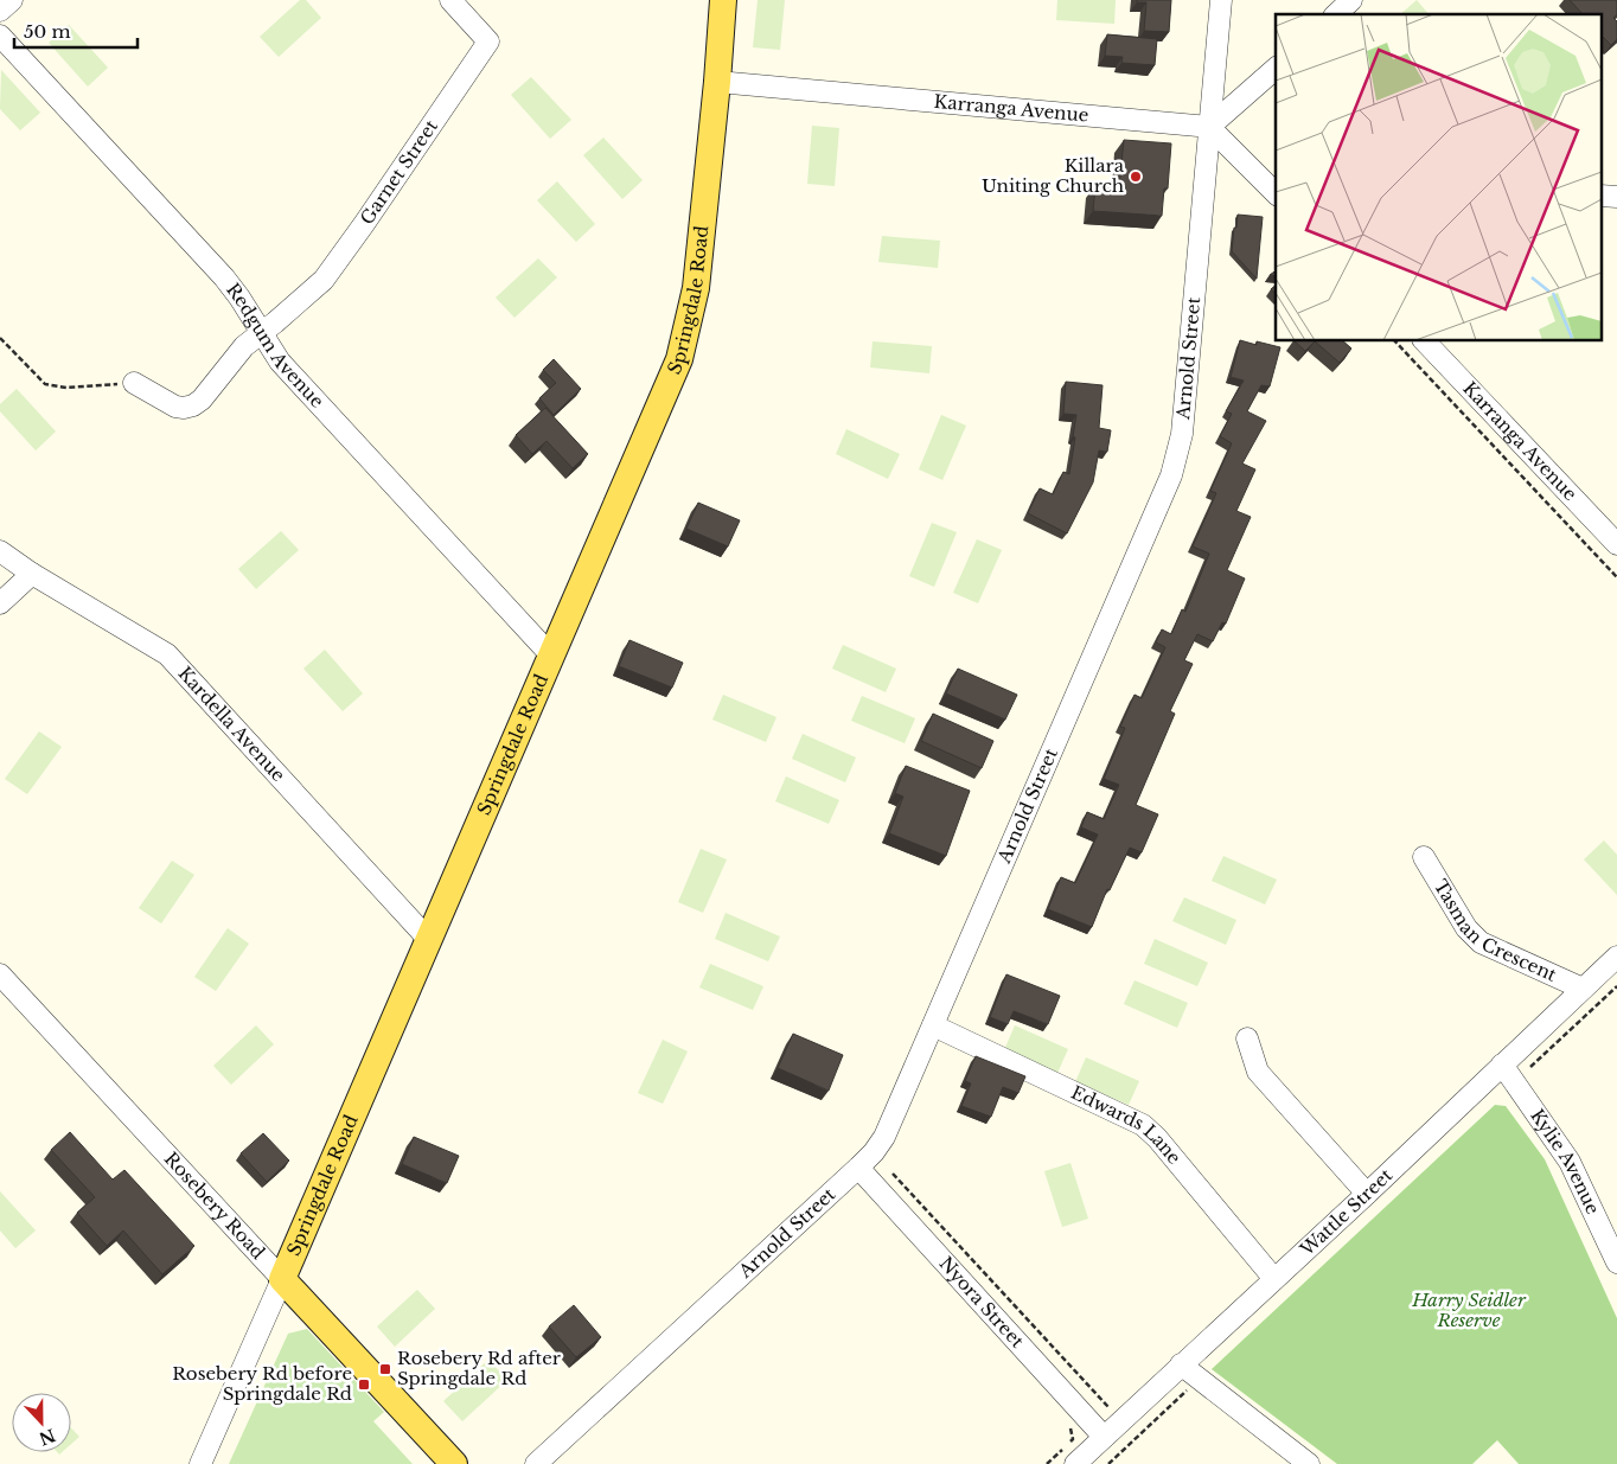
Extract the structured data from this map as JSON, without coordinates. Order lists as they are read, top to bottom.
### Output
{
  "streets": {
    "main road": ["Springdale Road", "Rosebery Road"],
    "street": [
      "Karranga Avenue",
      "Garnet Street",
      "Redgum Avenue",
      "Arnold Street",
      "Kardella Avenue",
      "Tasman Crescent",
      "Edwards Lane",
      "Kylie Avenue",
      "Wattle Street",
      "Nyora Street"
    ]
  },
  "crossings": [
    ["Karranga Avenue", "Springdale Road"],
    ["Karranga Avenue", "Arnold Street"],
    ["Garnet Street", "Redgum Avenue"],
    ["Springdale Road", "Redgum Avenue"],
    ["Springdale Road", "Kardella Avenue"],
    ["Springdale Road", "Rosebery Road"],
    ["Arnold Street", "Edwards Lane"],
    ["Arnold Street", "Nyora Street"],
    ["Tasman Crescent", "Wattle Street"],
    ["Edwards Lane", "Wattle Street"],
    ["Kylie Avenue", "Wattle Street"],
    ["Wattle Street", "Nyora Street"]
  ],
  "parks": ["Harry Seidler Reserve"],
  "places": {
    "other": ["Killara Uniting Church"],
    "transit": ["Rosebery Rd after Springdale Rd", "Rosebery Rd before Springdale Rd"]
  },
  "scale_bar": "50 m",
  "north": "bottom"
}
